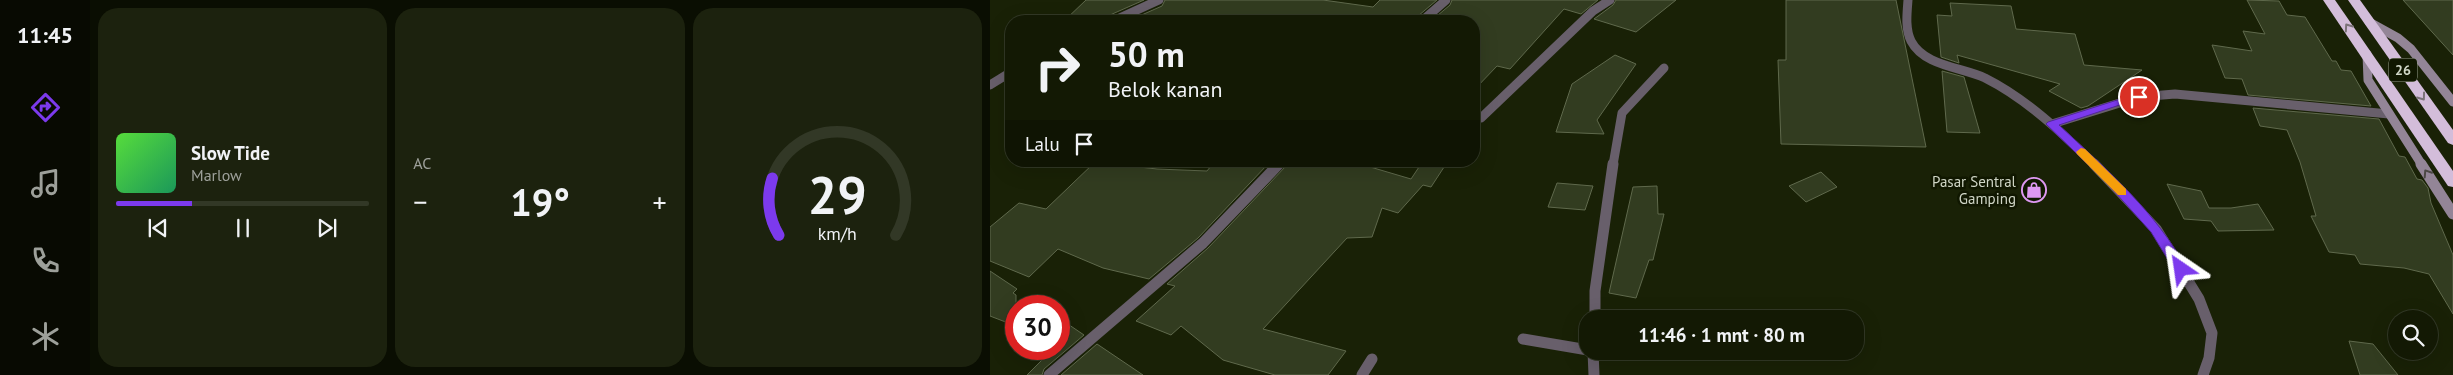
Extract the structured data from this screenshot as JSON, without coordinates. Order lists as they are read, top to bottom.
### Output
{
  "streets": {
    "highway": ["26"]
  },
  "places": {
    "shop": ["Pasar Sentral Gamping"]
  },
  "page": {
    "tabs": "11:45",
    "tile": "AC",
    "turn": ["50 m", "Belok kanan"],
    "then": "Lalu",
    "song": ["Slow Tide", "Marlow"],
    "heat": ["−", "19°", "+"],
    "limit": "30",
    "trip": "11:46 · 1 mnt · 80 m",
    "gauge": ["29", "km/h"]
  }
}
